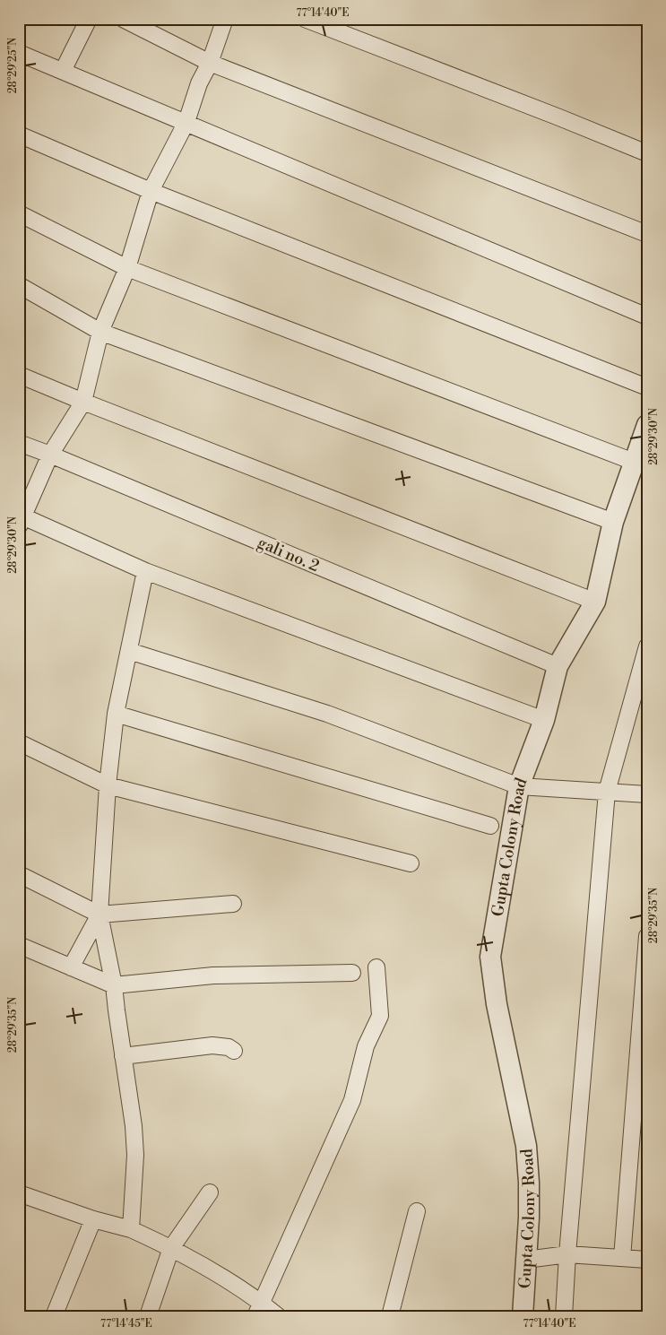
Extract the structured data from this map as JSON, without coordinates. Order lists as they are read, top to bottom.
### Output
{
  "streets": {
    "street": ["gali no. 2", "Gupta Colony Road"]
  },
  "crossings": [
    ["gali no. 2", "Gupta Colony Road"]
  ],
  "coordinates": [
    "77°14'40\"E",
    "28°29'25\"N",
    "28°29'30\"N",
    "28°29'35\"N",
    "77°14'45\"E"
  ]
}
